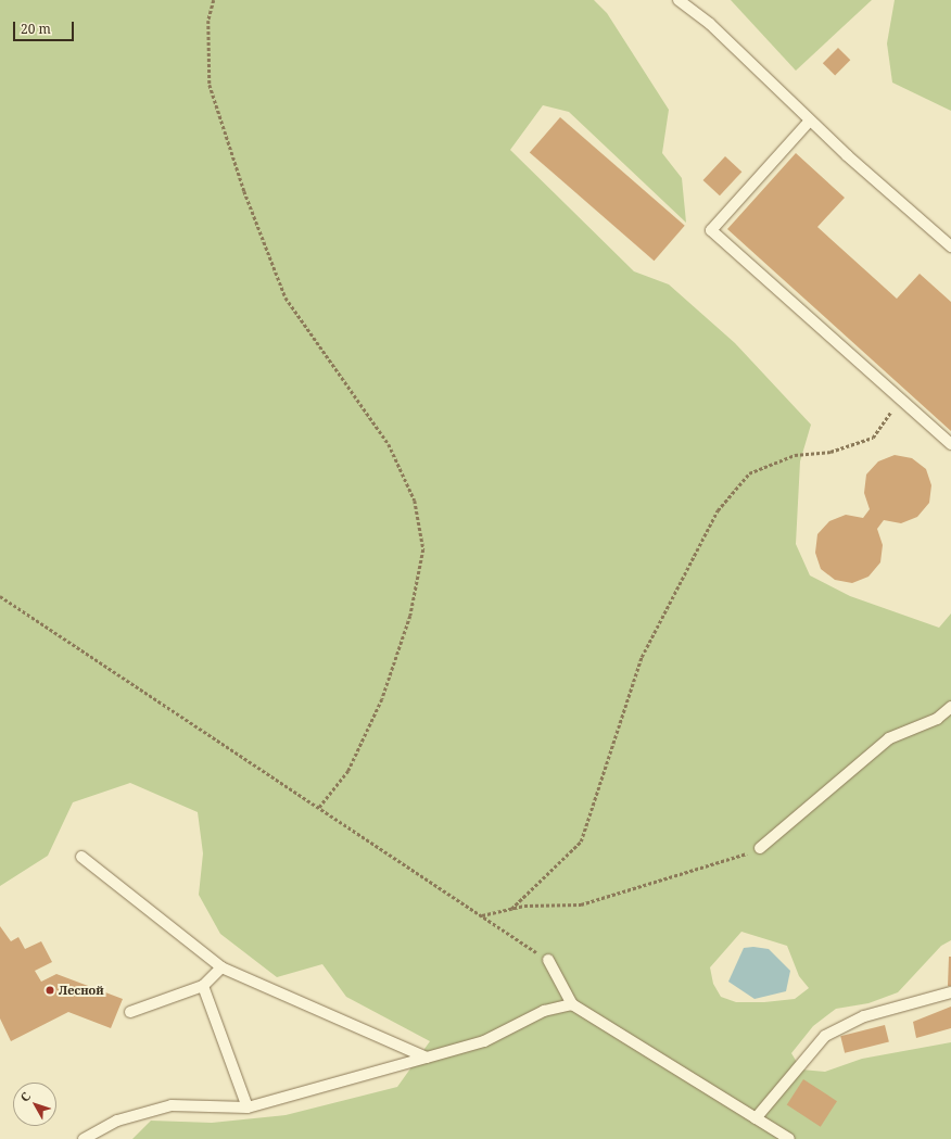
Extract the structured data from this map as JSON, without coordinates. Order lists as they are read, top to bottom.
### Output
{
  "places": ["Лесной"],
  "scale_bar": "20 m",
  "north": "top left"
}
